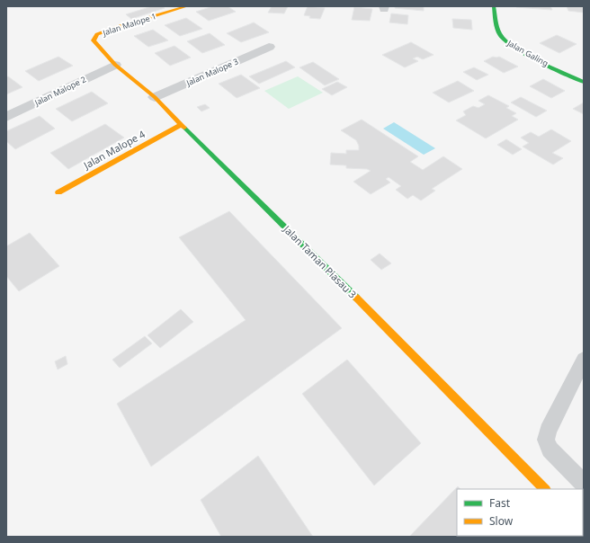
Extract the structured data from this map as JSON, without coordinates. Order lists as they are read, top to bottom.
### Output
{
  "streets": {
    "street": [
      "Jalan Malope 1",
      "Jalan Galing",
      "Jalan Malope 3",
      "Jalan Malope 2",
      "Jalan Malope 4",
      "Jalan Taman Piasau 3"
    ]
  },
  "crossings": [
    ["Jalan Malope 1", "Jalan Taman Piasau 3"],
    ["Jalan Malope 3", "Jalan Taman Piasau 3"],
    ["Jalan Malope 2", "Jalan Taman Piasau 3"],
    ["Jalan Malope 4", "Jalan Taman Piasau 3"]
  ],
  "legend": ["Fast", "Slow"]
}
